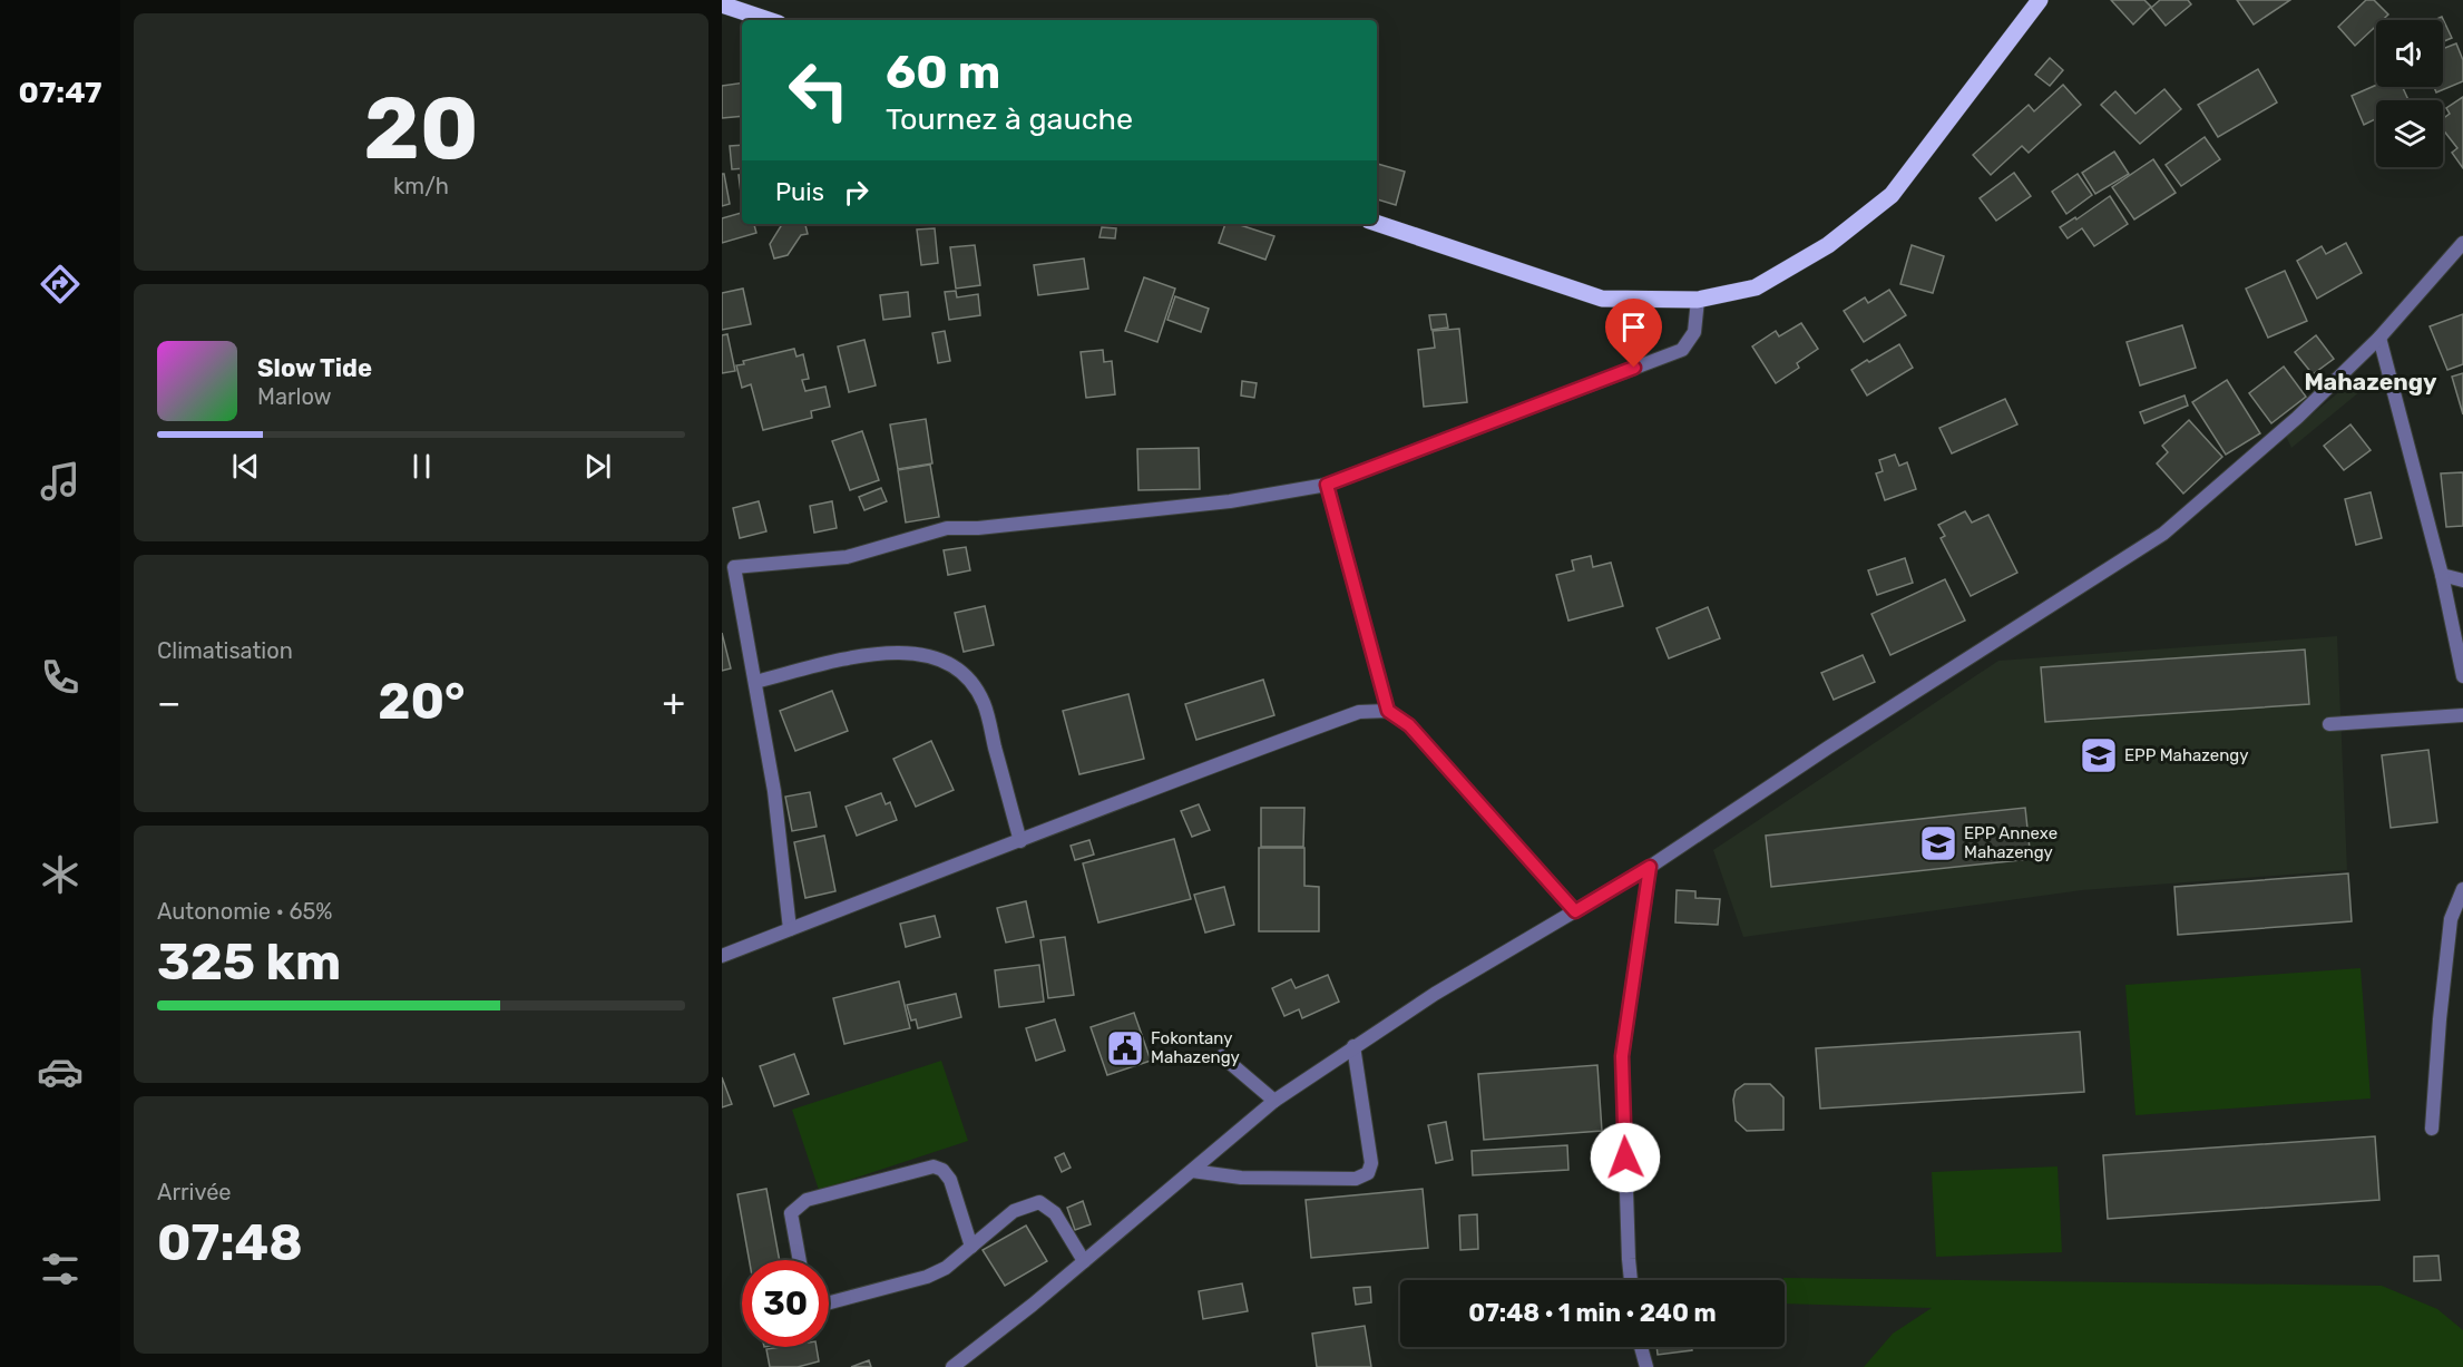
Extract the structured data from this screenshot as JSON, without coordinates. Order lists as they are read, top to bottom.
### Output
{
  "districts": ["Mahazengy"],
  "places": {
    "school or university": ["EPP Mahazengy", "EPP Annexe Mahazengy"],
    "public building": ["Fokontany Mahazengy"]
  },
  "page": {
    "tabs": "07:47",
    "tile": [
      ["20", "km/h"],
      "Climatisation",
      ["Autonomie · 65%", "325 km"],
      ["Arrivée", "07:48"]
    ],
    "turn": ["60 m", "Tournez à gauche"],
    "then": "Puis",
    "song": ["Slow Tide", "Marlow"],
    "heat": ["−", "20°", "+"],
    "limit": "30",
    "trip": "07:48 · 1 min · 240 m"
  }
}
